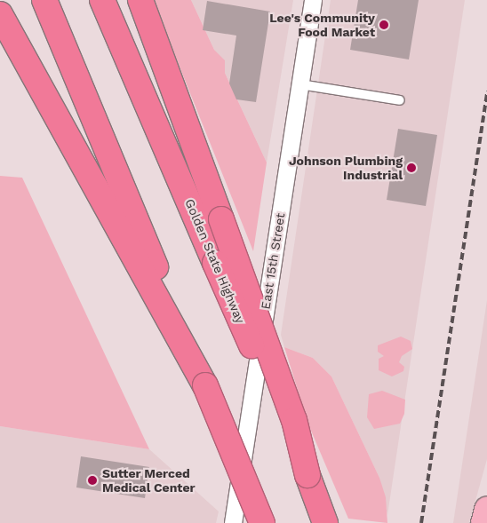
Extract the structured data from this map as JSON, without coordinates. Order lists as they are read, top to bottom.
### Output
{
  "streets": {
    "highway": ["Golden State Highway"],
    "street": ["East 15th Street"]
  },
  "places": ["Lee's Community Food Market", "Johnson Plumbing Industrial", "Sutter Merced Medical Center"]
}
